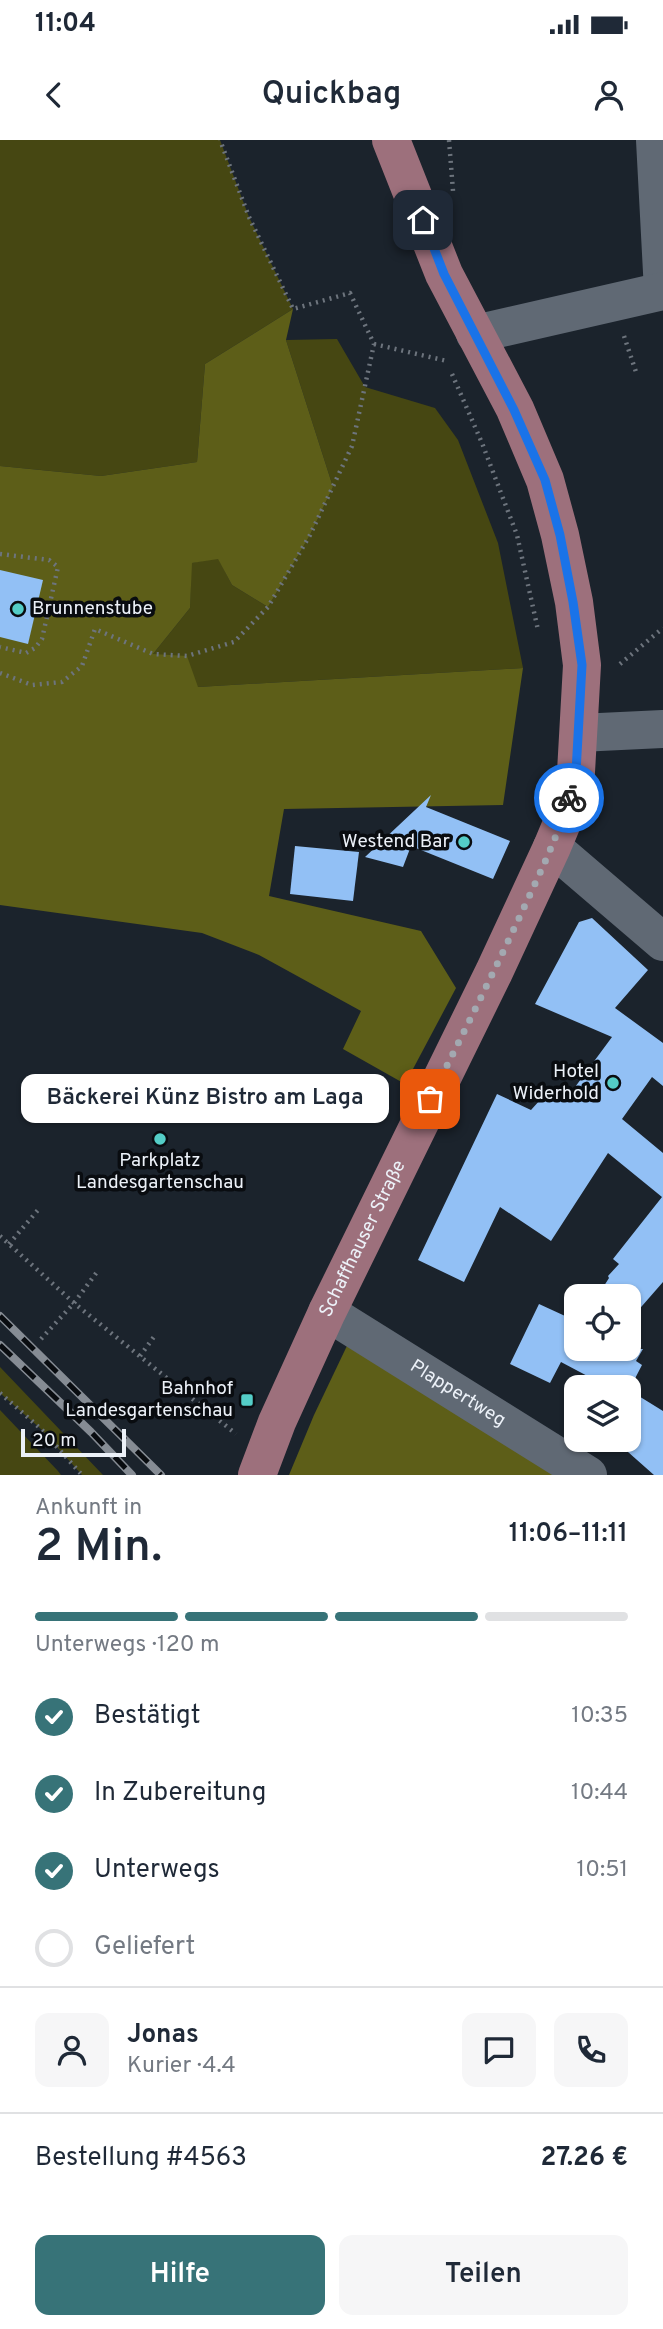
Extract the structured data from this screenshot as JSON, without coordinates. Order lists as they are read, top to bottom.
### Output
{
  "streets": {
    "main road": ["Schaffhauser Straße"],
    "street": ["Plappertweg"]
  },
  "crossings": [
    ["Schaffhauser Straße", "Plappertweg"]
  ],
  "places": {
    "other": [
      "Brunnenstube",
      "Westend Bar",
      "Hotel Widerhold",
      "Bäckerei Künz Bistro am Laga",
      "Parkplatz Landesgartenschau"
    ],
    "transit": ["Bahnhof Landesgartenschau"]
  },
  "scale_bar": "20 m",
  "page": {
    "status": "11:04",
    "header": "Quickbag",
    "bubble": "Bäckerei Künz Bistro am Laga",
    "scale": "20 m",
    "heading": ["2 Min.", "Ankunft in", "11:06–11:11"],
    "panel": [
      "Jonas",
      "Kurier · 4.4",
      "Bestellung #4563",
      "27.26 €"
    ],
    "bar": "Unterwegs · 120 m",
    "list": [
      ["Bestätigt", "10:35"],
      ["In Zubereitung", "10:44"],
      ["Unterwegs", "10:51"],
      "Geliefert"
    ],
    "buttons": ["Hilfe", "Teilen"]
  }
}
